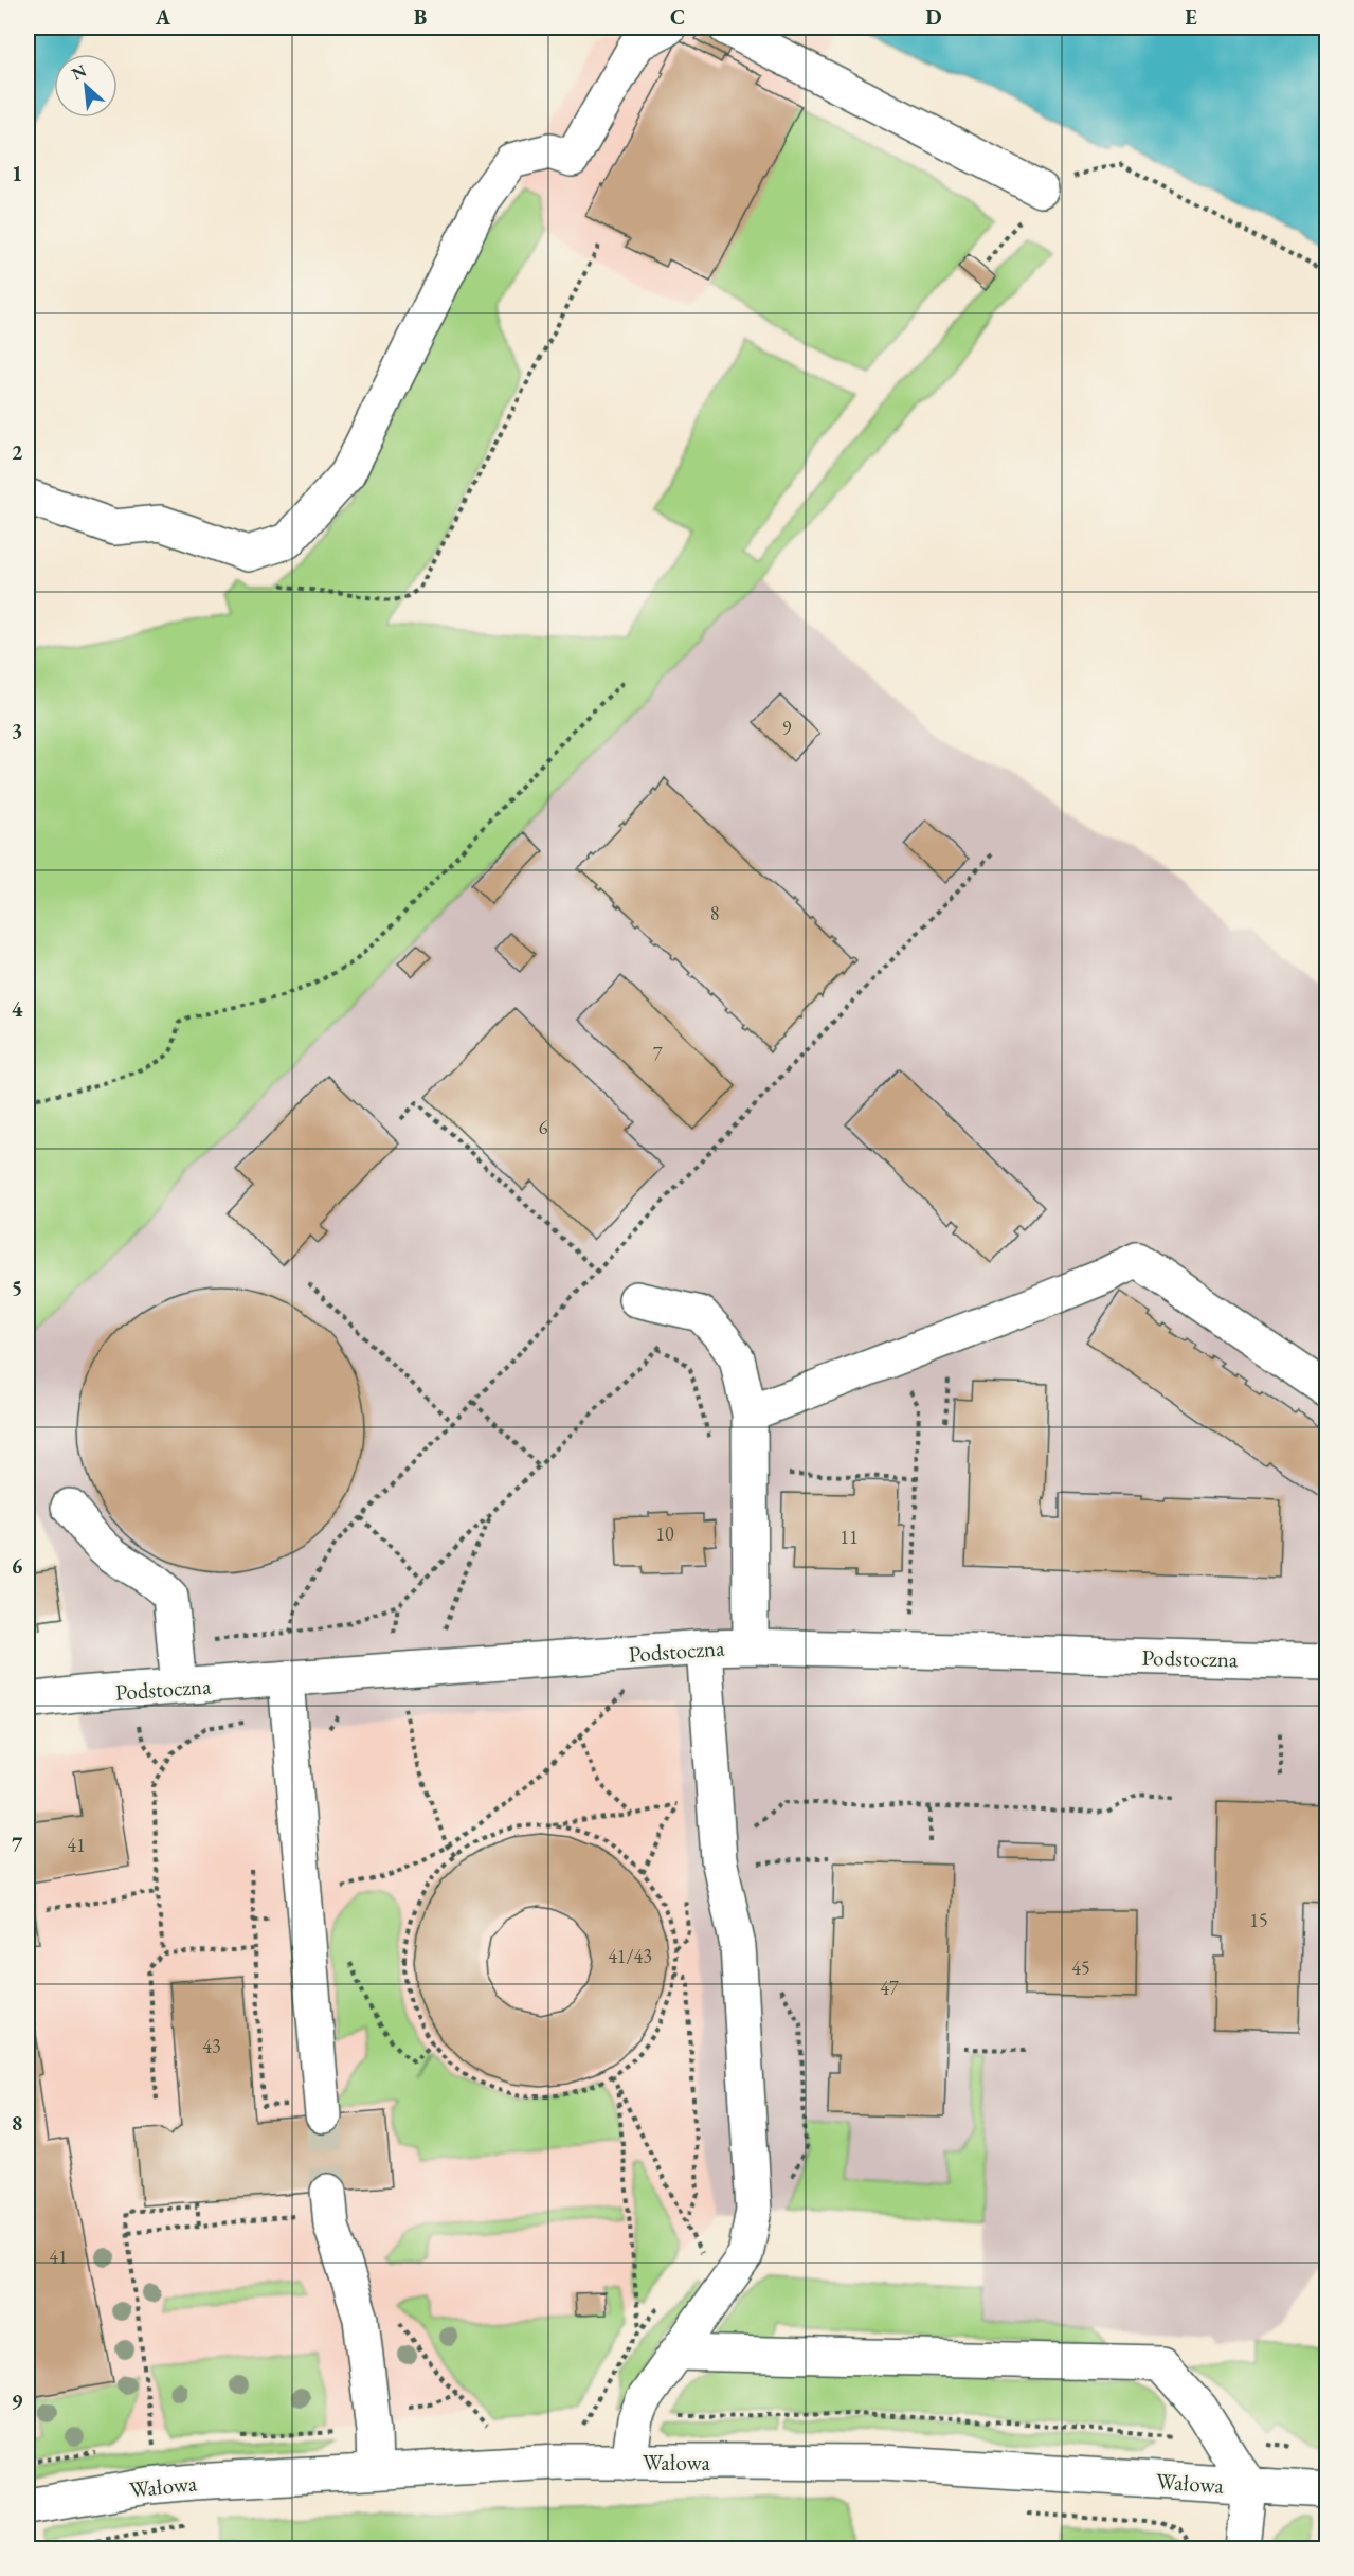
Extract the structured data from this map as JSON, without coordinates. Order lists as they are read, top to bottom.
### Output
{
  "streets": {
    "street": ["Podstoczna", "Wałowa"]
  },
  "house_numbers": [
    "9",
    "8",
    "7",
    "6",
    "10",
    "11",
    "41",
    "15",
    "41/43",
    "45",
    "47",
    "43",
    "41"
  ],
  "north": "top left",
  "grid": {
    "columns": [
      "A",
      "B",
      "C",
      "D",
      "E"
    ],
    "rows": [
      "1",
      "2",
      "3",
      "4",
      "5",
      "6",
      "7",
      "8",
      "9"
    ]
  }
}
